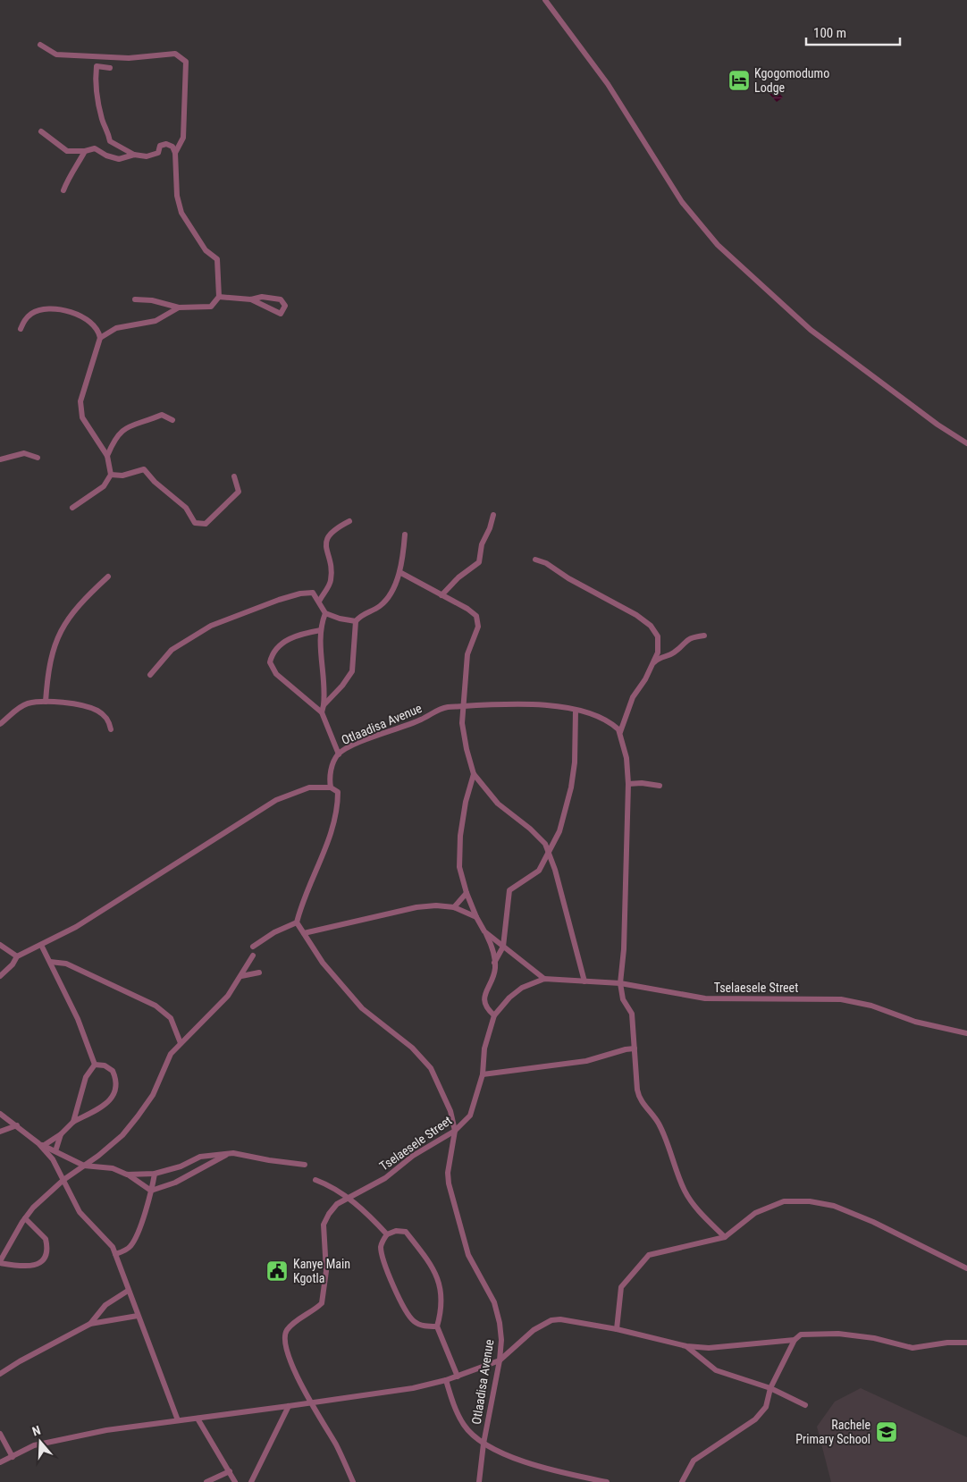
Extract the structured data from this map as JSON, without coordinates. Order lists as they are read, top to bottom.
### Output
{
  "streets": {
    "street": ["Otlaadisa Avenue", "Tselaesele Street"]
  },
  "crossings": [
    ["Otlaadisa Avenue", "Tselaesele Street"]
  ],
  "places": {
    "hotel": ["Kgogomodumo Lodge"],
    "public building": ["Kanye Main Kgotla"],
    "school or university": ["Rachele Primary School"]
  },
  "scale_bar": "100 m",
  "north": "top"
}
